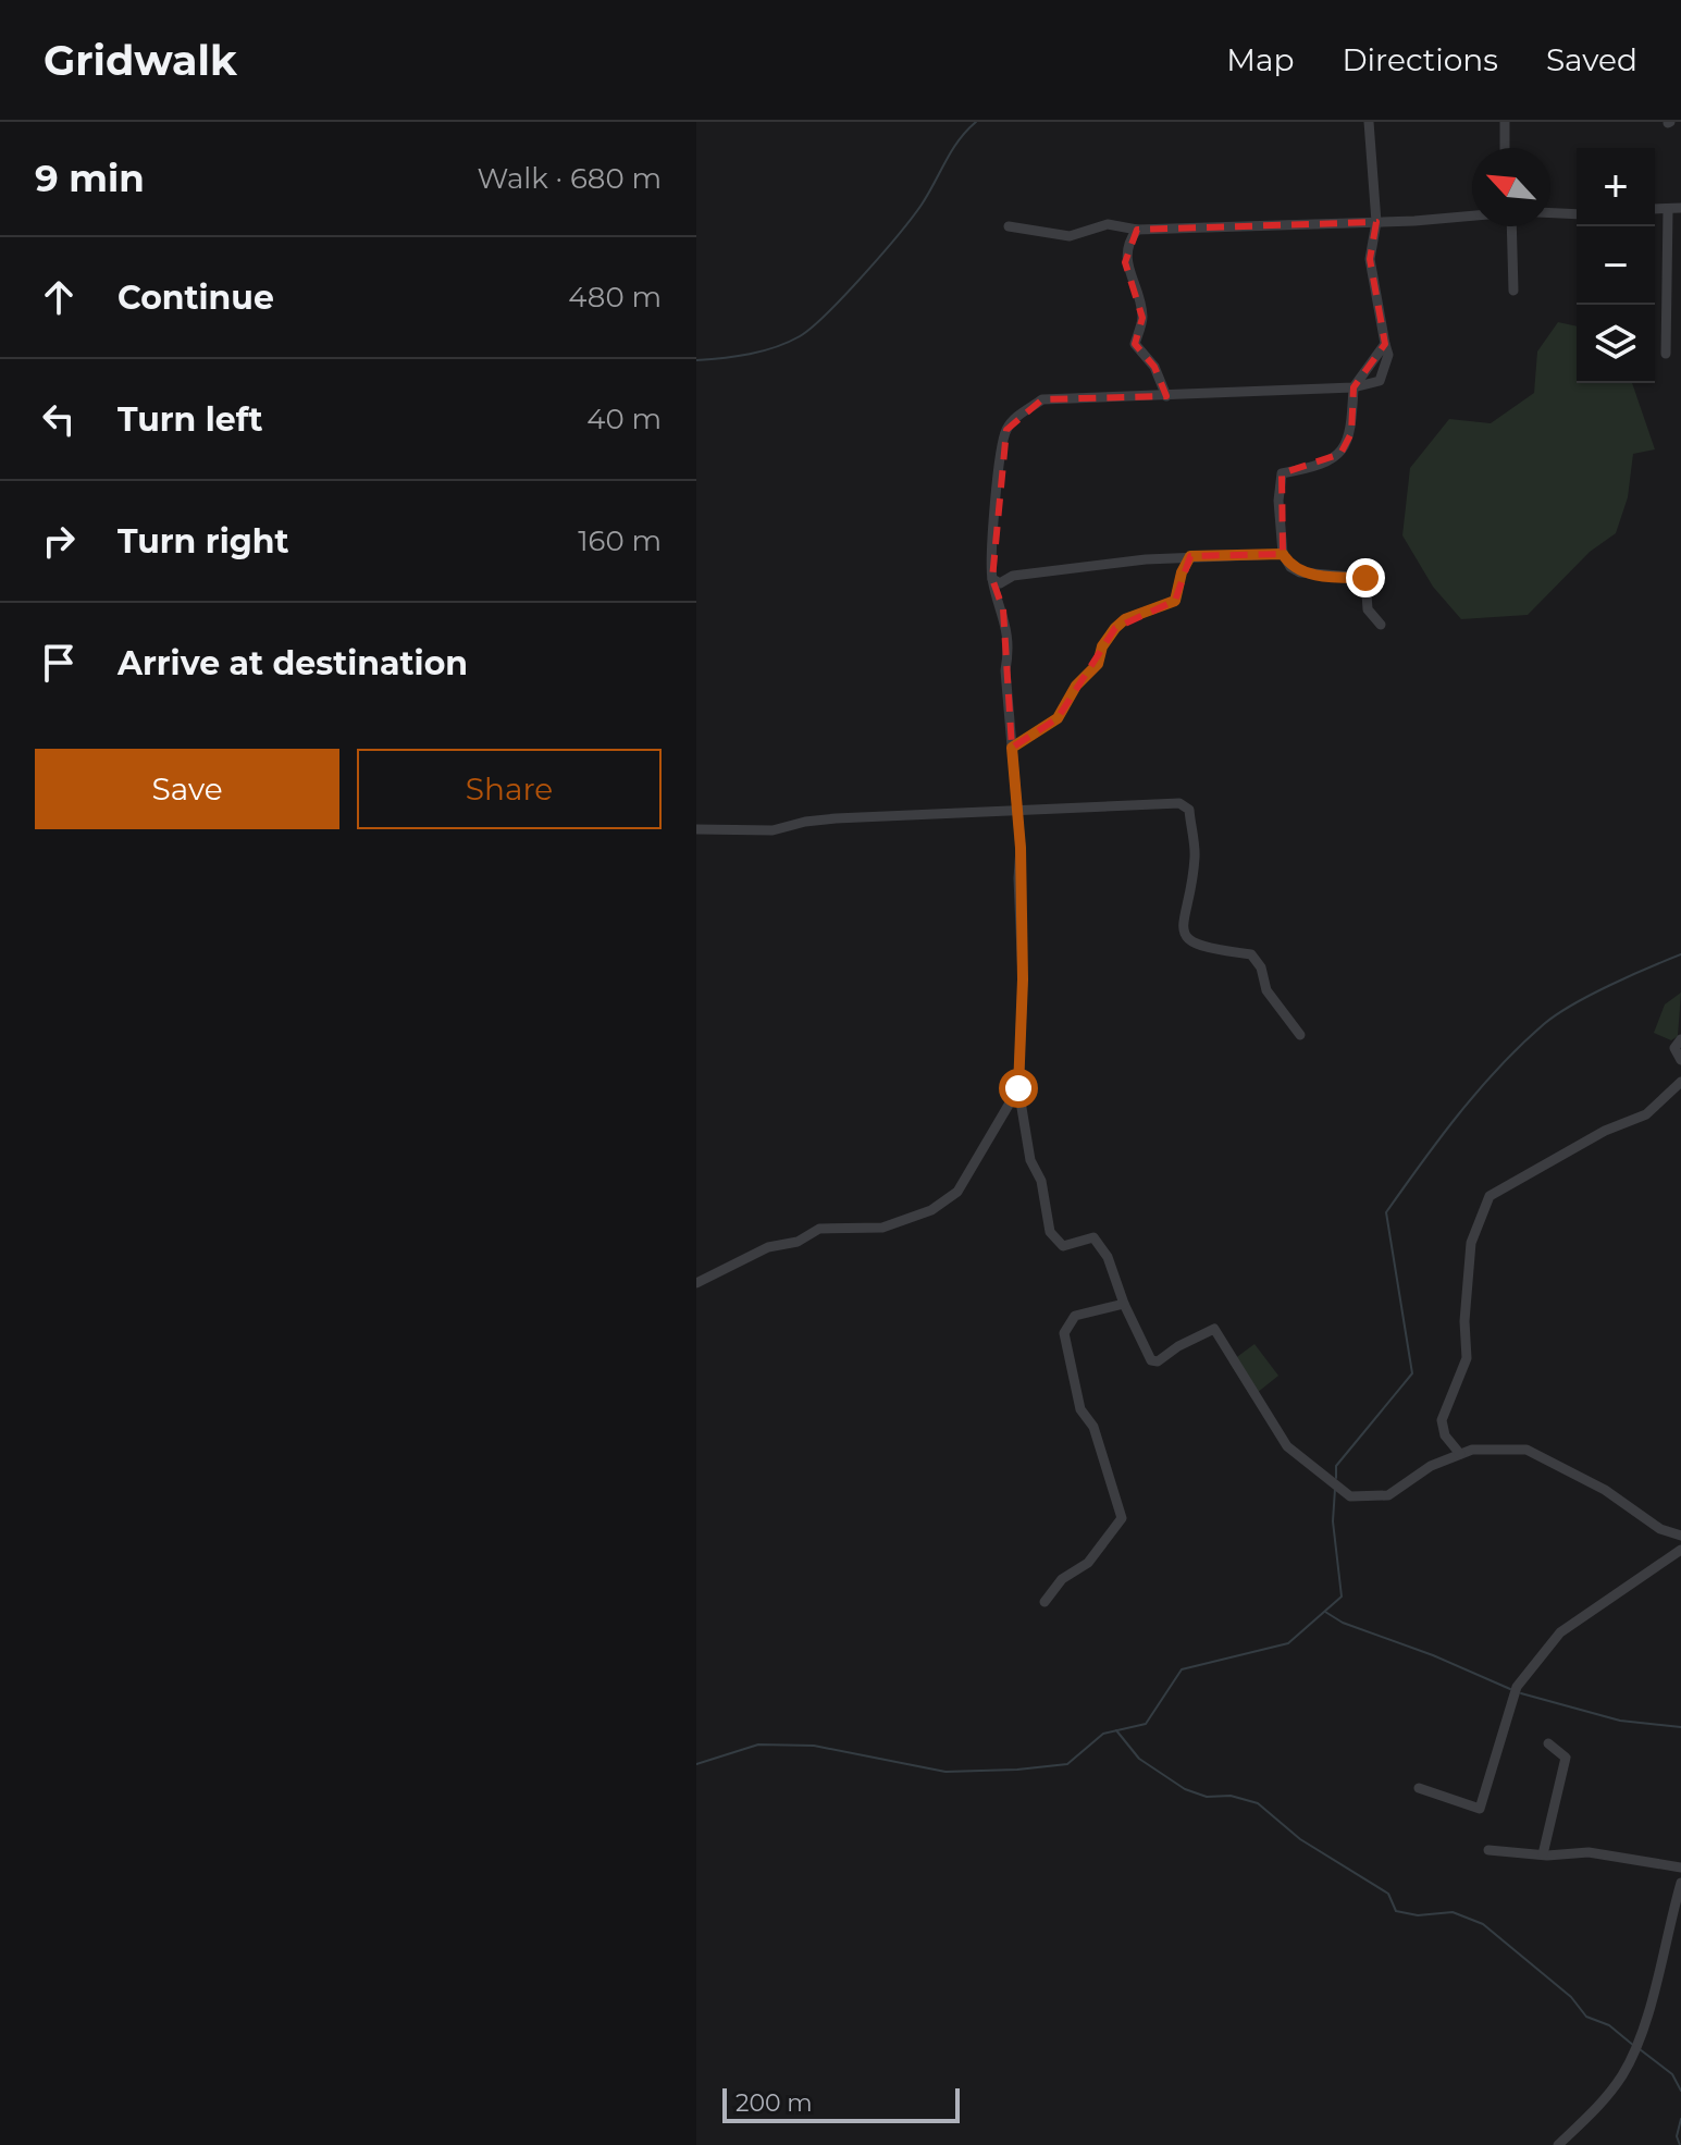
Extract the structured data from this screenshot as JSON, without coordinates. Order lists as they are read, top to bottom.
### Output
{
  "scale_bar": "200 m",
  "north": "top left",
  "page": {
    "header": "Gridwalk",
    "nav": ["Map", "Directions", "Saved"],
    "heading": ["9 min", "Walk · 680 m"],
    "map_buttons": ["+", "−"],
    "list": [
      ["Continue", "480 m"],
      ["Turn left", "40 m"],
      ["Turn right", "160 m"],
      "Arrive at destination"
    ],
    "buttons": ["Save", "Share"],
    "scale": "200 m"
  }
}
